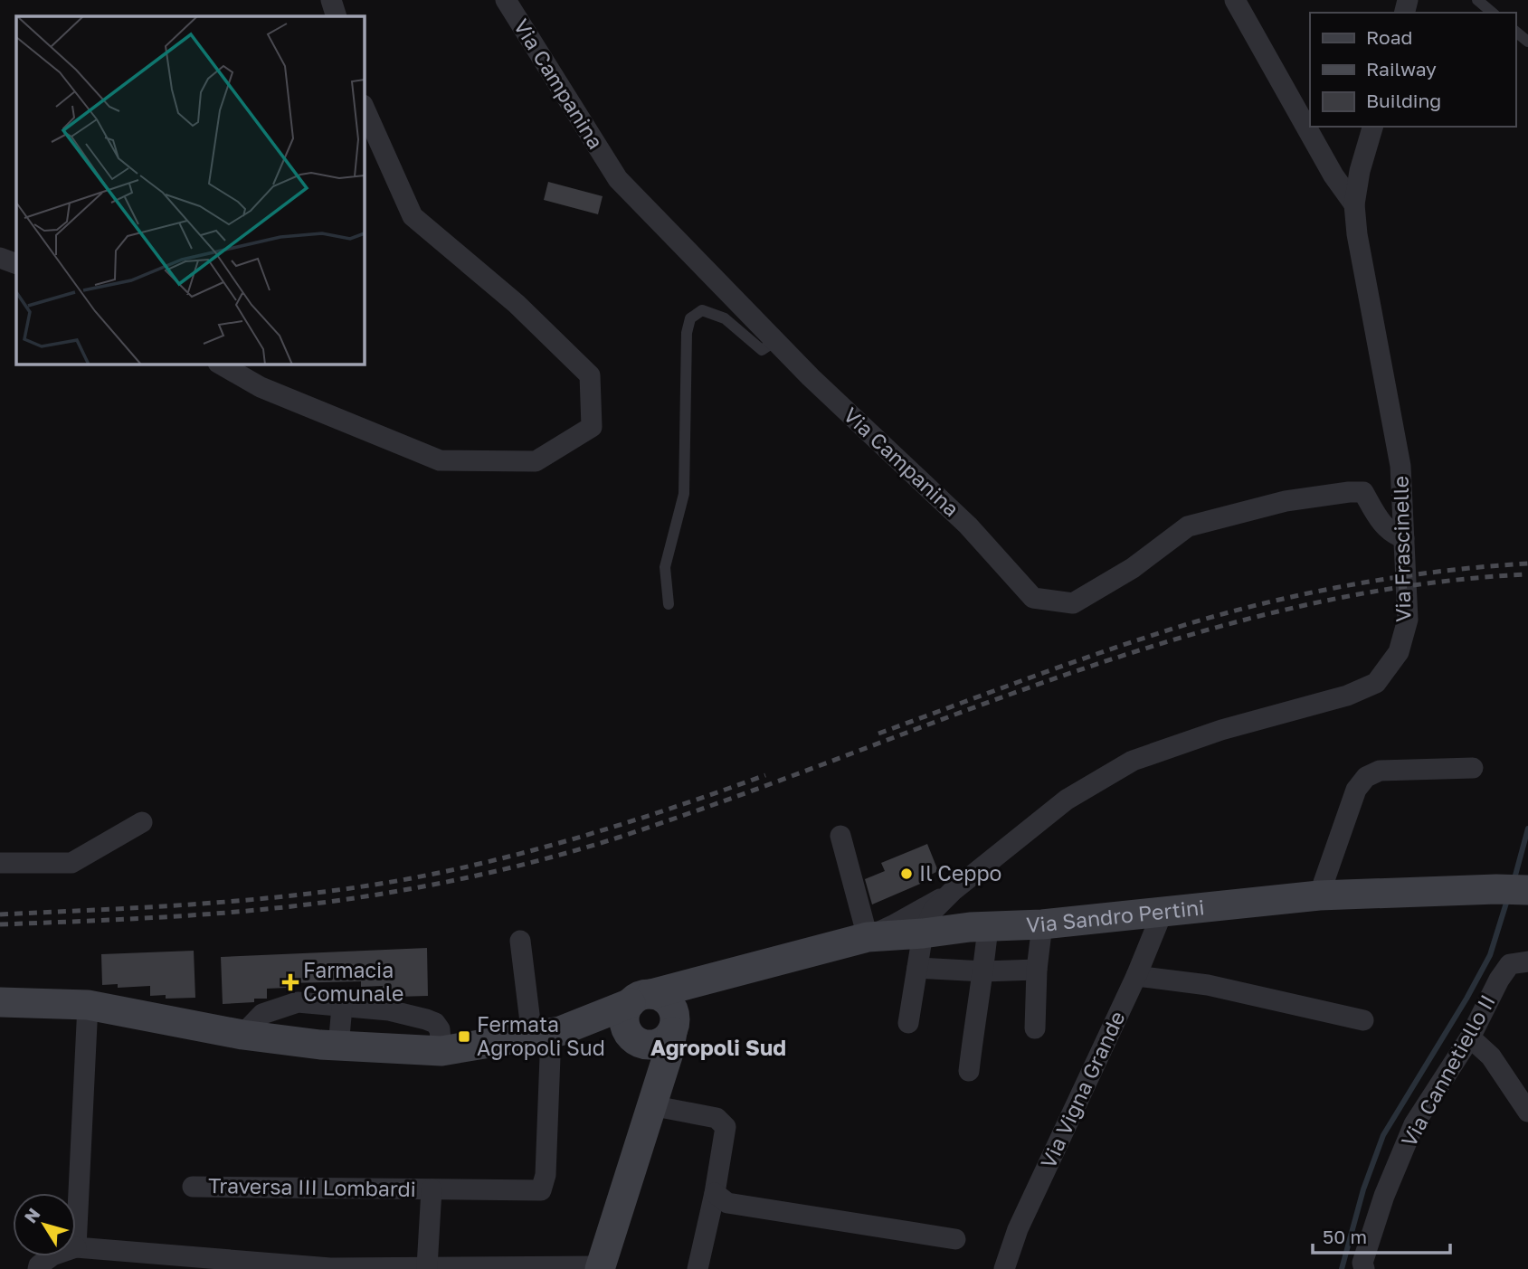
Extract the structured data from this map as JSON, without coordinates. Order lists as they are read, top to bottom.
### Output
{
  "streets": {
    "street": [
      "Via Campanina",
      "Via Frascinelle",
      "Via Sandro Pertini",
      "Via Cannetiello II",
      "Via Vigna Grande",
      "Traversa III Lombardi"
    ]
  },
  "crossings": [
    ["Via Campanina", "Via Frascinelle"],
    ["Via Frascinelle", "Via Sandro Pertini"],
    ["Via Sandro Pertini", "Via Vigna Grande"],
    ["Via Sandro Pertini", "Traversa III Lombardi"]
  ],
  "districts": ["Agropoli Sud"],
  "places": {
    "other": ["Il Ceppo"],
    "health": ["Farmacia Comunale"],
    "transit": ["Fermata Agropoli Sud"]
  },
  "legend": ["Road", "Railway", "Building"],
  "scale_bar": "50 m",
  "north": "top left"
}
